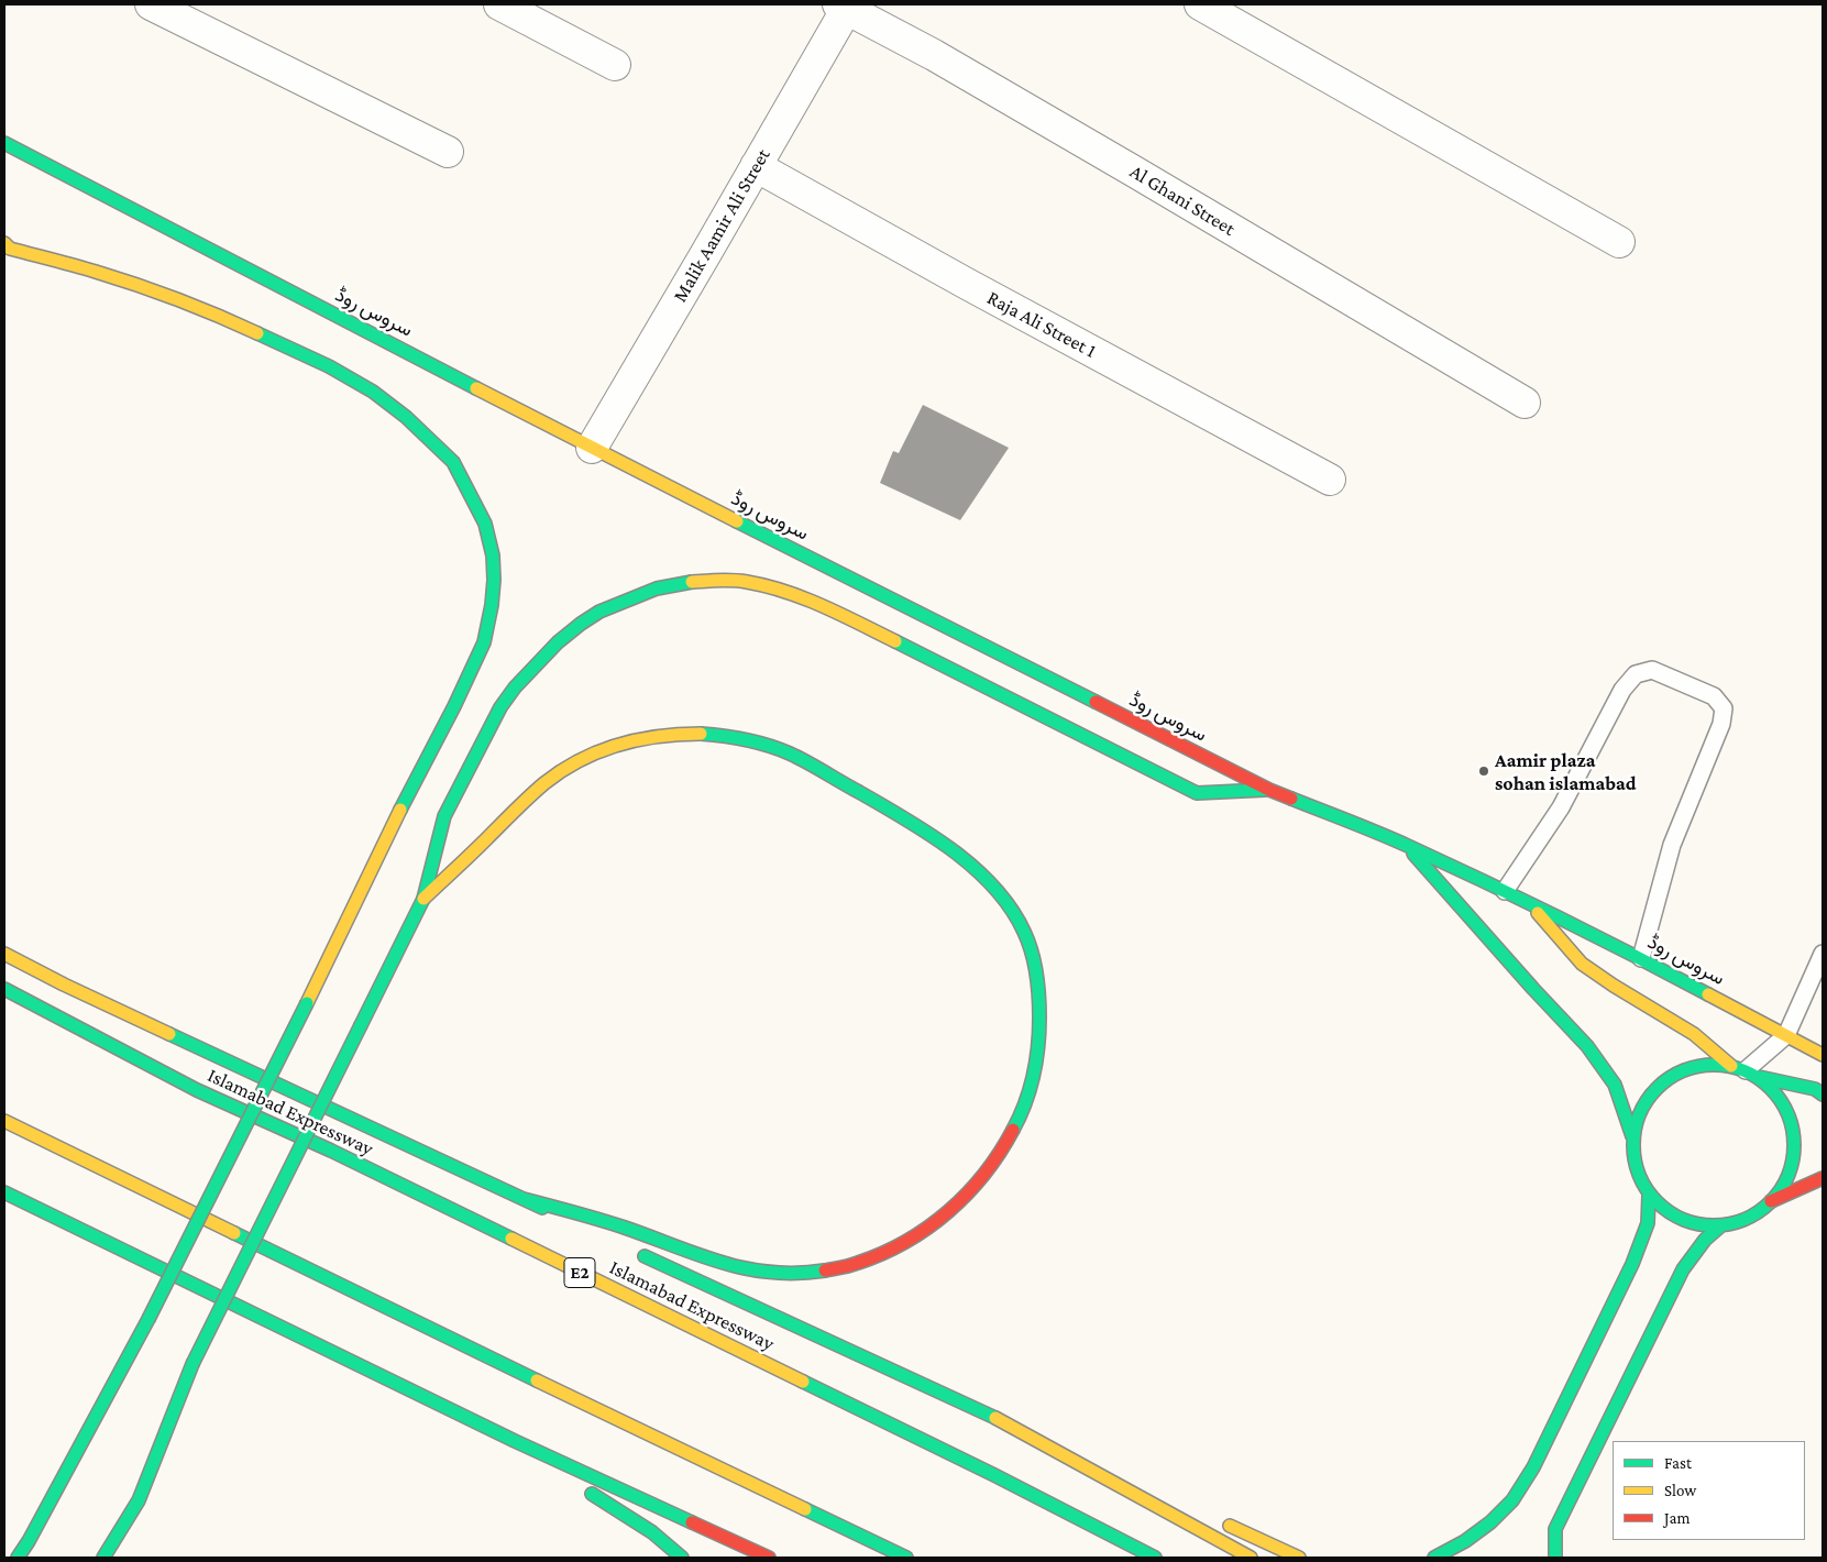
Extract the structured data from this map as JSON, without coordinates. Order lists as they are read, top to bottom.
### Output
{
  "streets": {
    "main road": ["سروس روڈ", "Islamabad Expressway", "E2"],
    "street": ["Al Ghani Street", "Malik Aamir Ali Street", "Raja Ali Street 1"]
  },
  "crossings": [
    ["Al Ghani Street", "Malik Aamir Ali Street"],
    ["Malik Aamir Ali Street", "سروس روڈ"],
    ["Malik Aamir Ali Street", "Raja Ali Street 1"]
  ],
  "places": ["Aamir plaza sohan islamabad"],
  "legend": ["Fast", "Slow", "Jam"]
}
